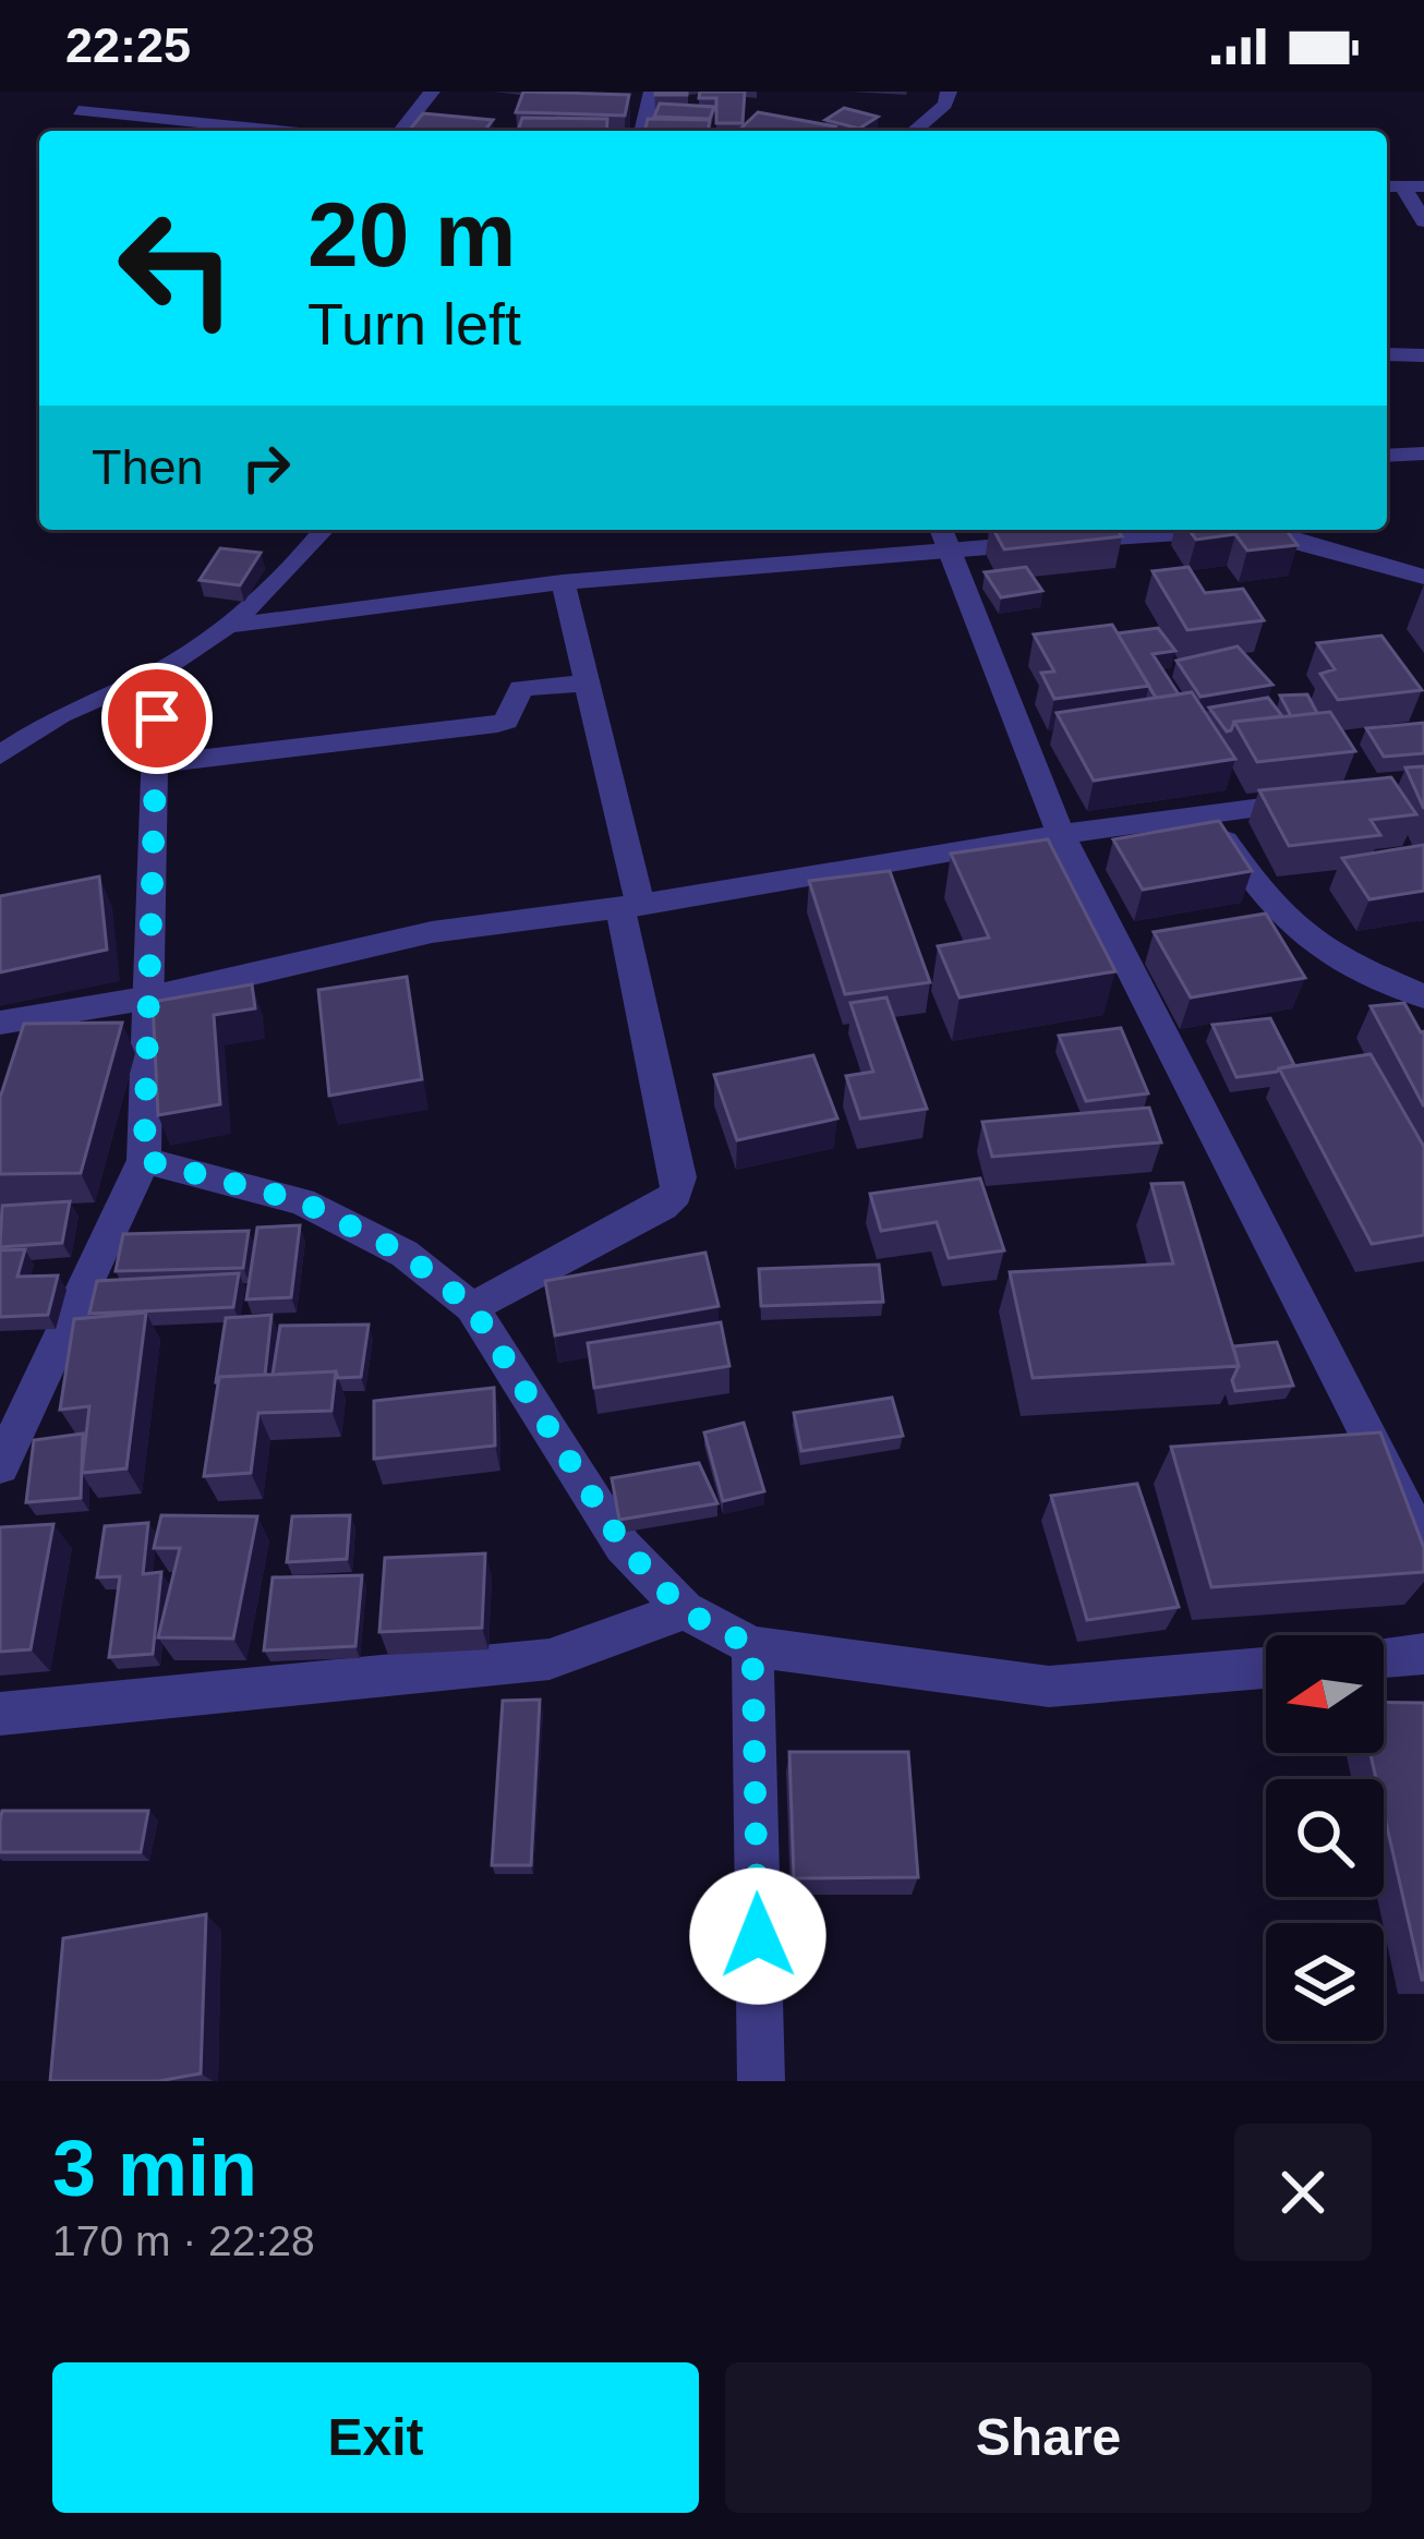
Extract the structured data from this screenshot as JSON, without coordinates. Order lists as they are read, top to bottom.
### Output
{
  "north": "left",
  "page": {
    "status": "22:25",
    "turn": ["20 m", "Turn left"],
    "then": "Then",
    "heading": ["3 min", "170 m · 22:28"],
    "buttons": ["Exit", "Share"]
  }
}
